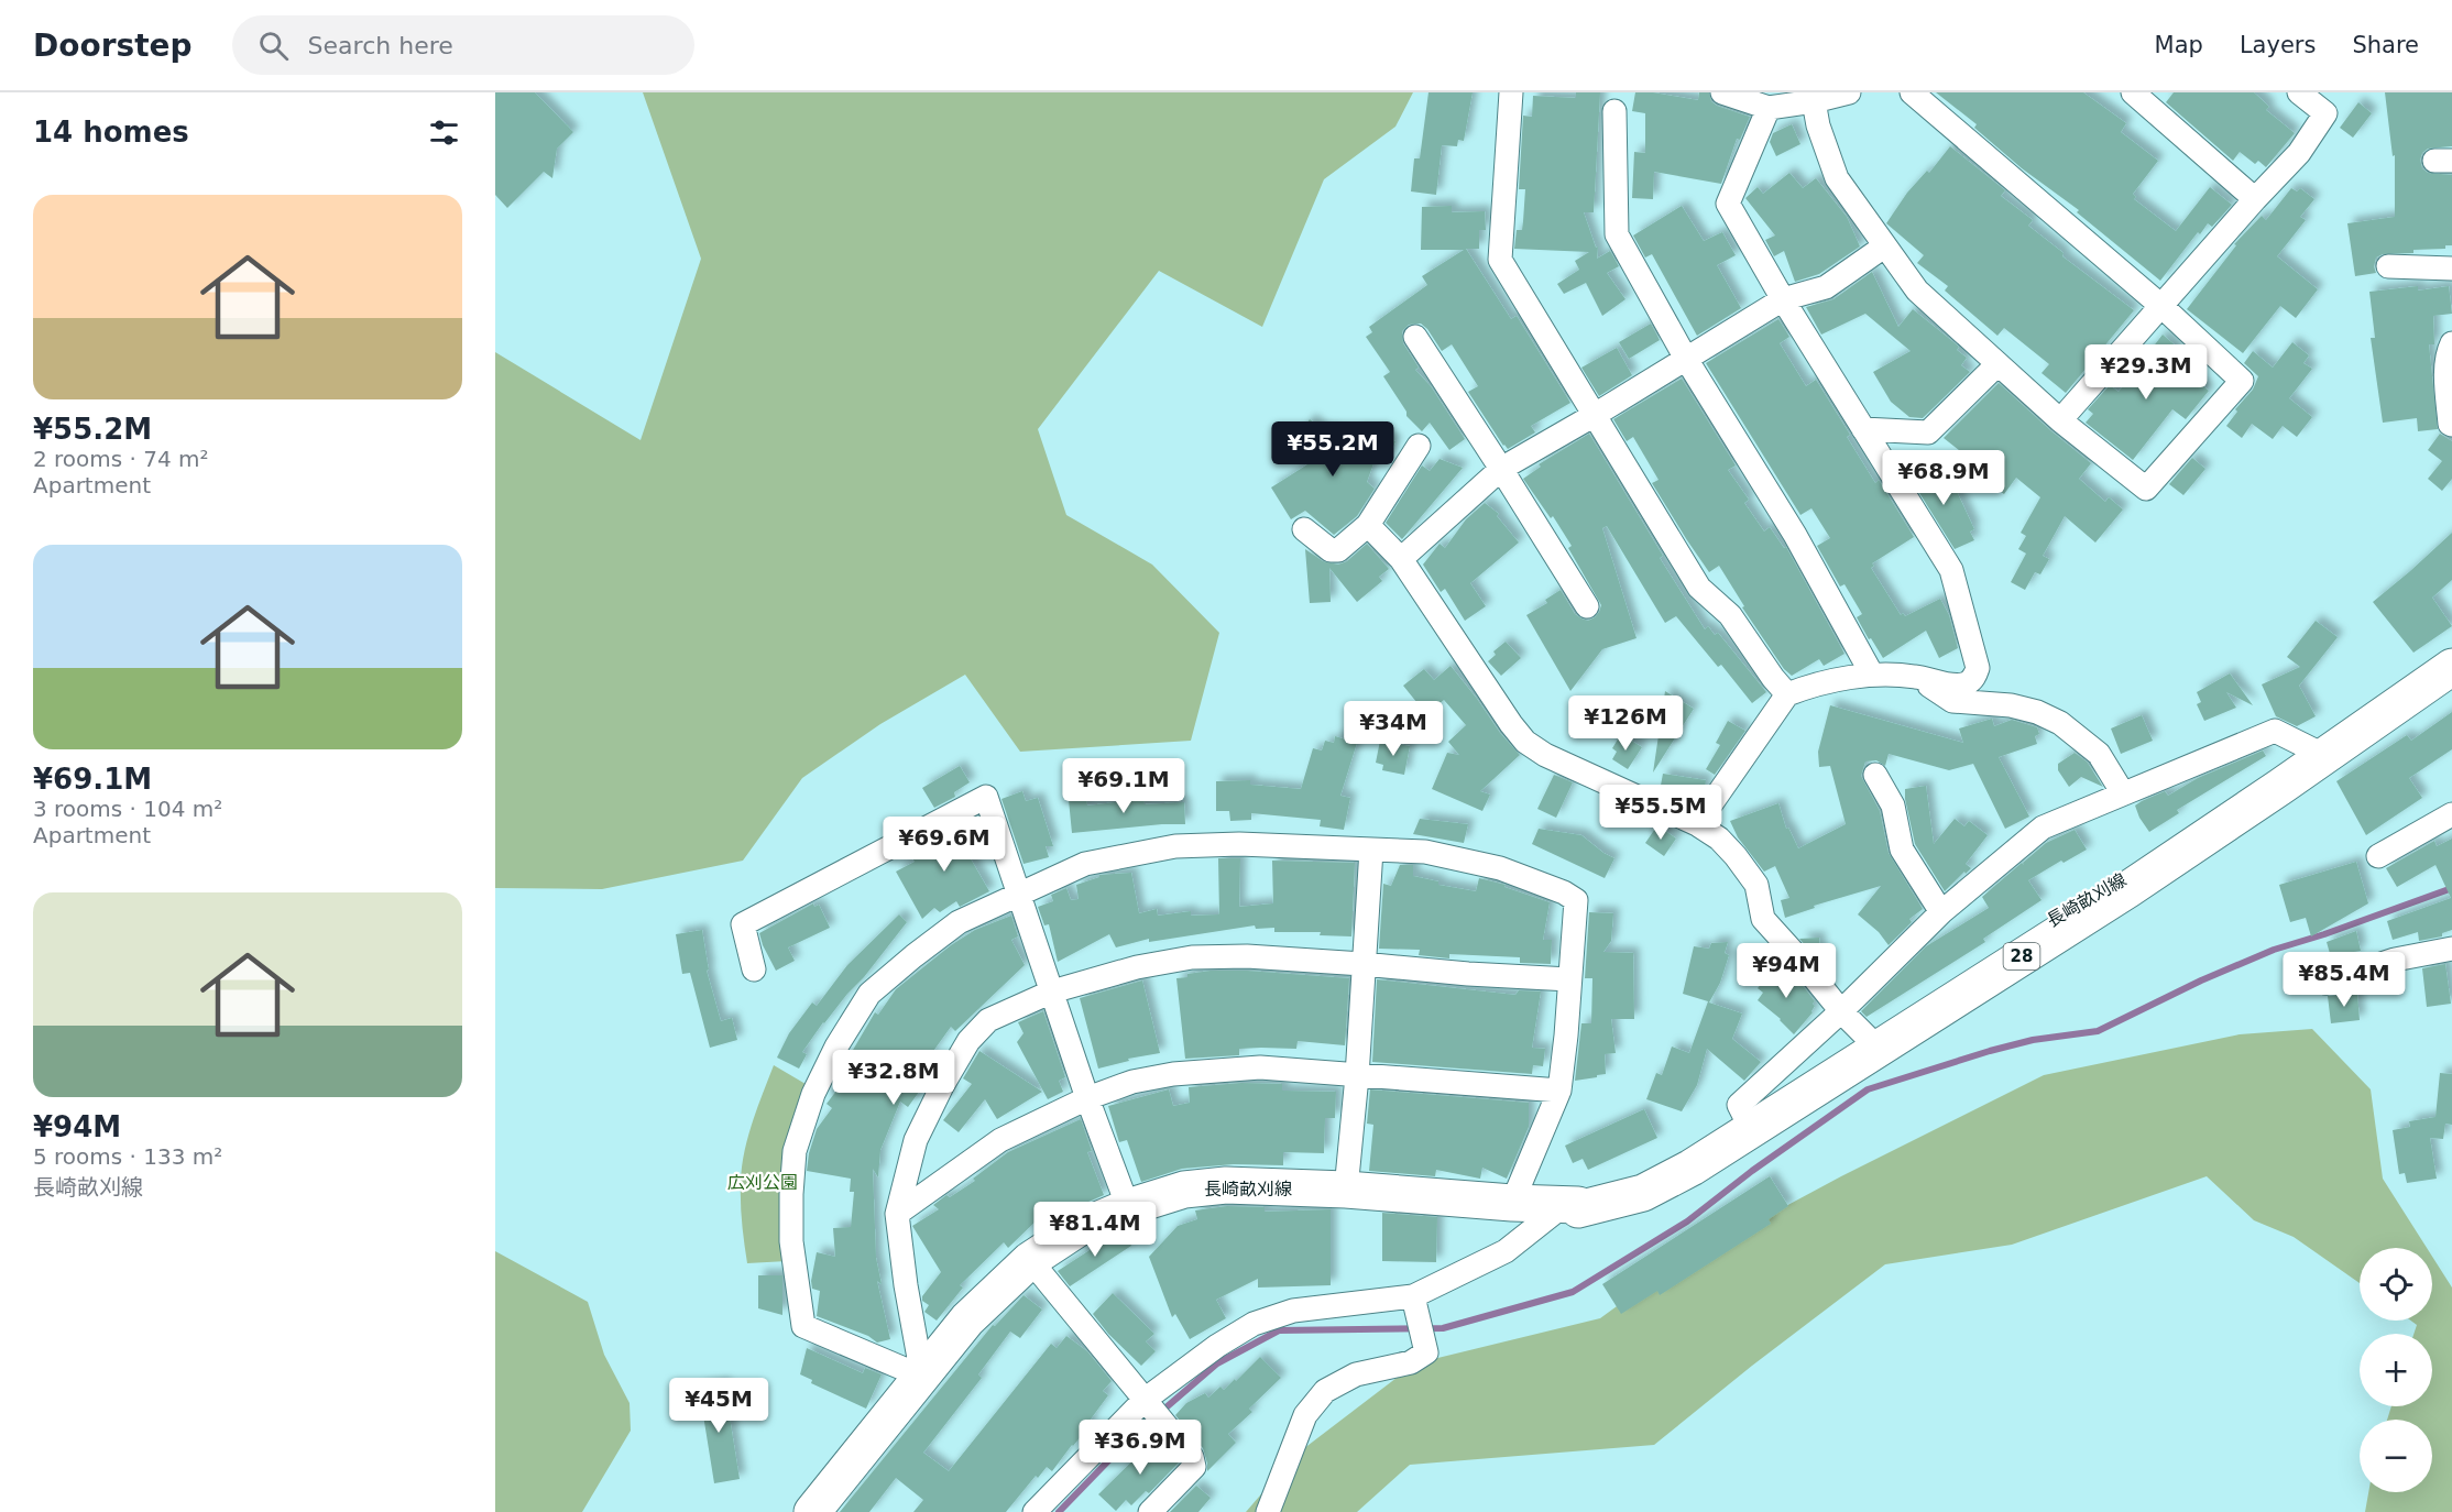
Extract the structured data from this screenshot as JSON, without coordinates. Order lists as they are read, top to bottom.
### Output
{
  "streets": {
    "main road": ["長崎畝刈線", "28"]
  },
  "parks": ["広刈公園"],
  "page": {
    "header": "Doorstep",
    "search": "Search here",
    "nav": ["Map", "Layers", "Share"],
    "heading": "14 homes",
    "list": [
      {
        "name": "¥55.2M",
        "note": "2 rooms · 74 m² · Apartment"
      },
      {
        "name": "¥69.1M",
        "note": "3 rooms · 104 m² · Apartment"
      },
      {
        "name": "¥94M",
        "note": "5 rooms · 133 m² · 長崎畝刈線"
      }
    ],
    "price": [
      "¥29.3M",
      "¥55.2M",
      "¥68.9M",
      "¥126M",
      "¥34M",
      "¥69.1M",
      "¥55.5M",
      "¥69.6M",
      "¥94M",
      "¥85.4M",
      "¥32.8M",
      "¥81.4M",
      "¥45M",
      "¥36.9M"
    ],
    "map_buttons": ["+", "−"]
  }
}
